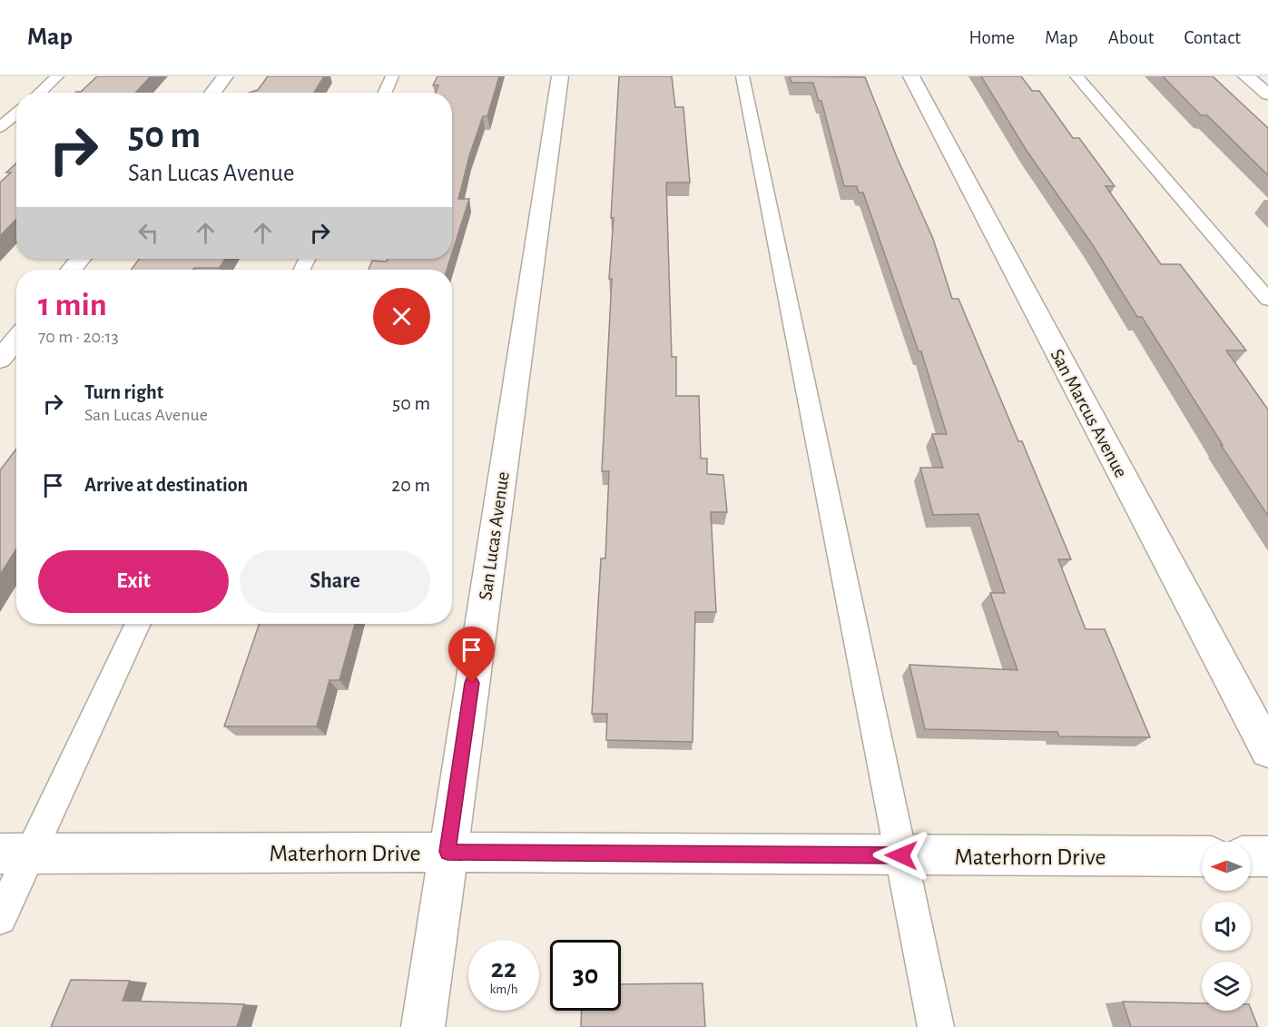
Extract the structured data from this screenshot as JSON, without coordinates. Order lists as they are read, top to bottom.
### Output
{
  "streets": {
    "street": ["San Marcus Avenue", "San Lucas Avenue", "Materhorn Drive"]
  },
  "crossings": [
    ["San Lucas Avenue", "Materhorn Drive"]
  ],
  "north": "left",
  "page": {
    "header": "Map",
    "nav": [
      "Home",
      "Map",
      "About",
      "Contact"
    ],
    "turn": ["50 m", "San Lucas Avenue"],
    "heading": ["1 min", "70 m · 20:13"],
    "list": [
      {
        "name": "Turn right",
        "note": "San Lucas Avenue",
        "value": "50 m"
      },
      {
        "name": "Arrive at destination",
        "value": "20 m"
      }
    ],
    "buttons": ["Exit", "Share"],
    "speed": "22 km/h",
    "limit": "30"
  }
}
